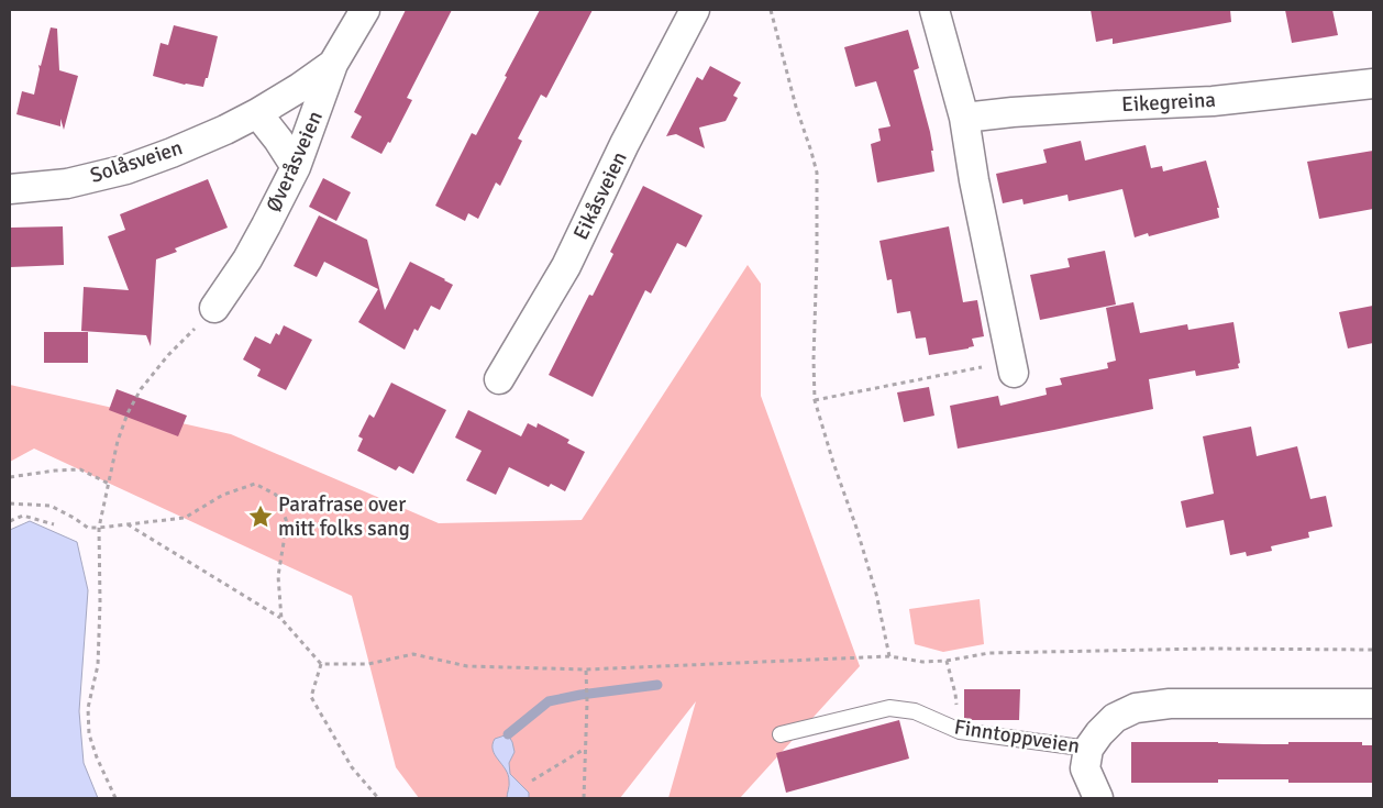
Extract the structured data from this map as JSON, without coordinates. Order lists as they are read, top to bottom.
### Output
{
  "streets": {
    "street": [
      "Eikegreina",
      "Solåsveien",
      "Øveråsveien",
      "Eikåsveien",
      "Finntoppveien"
    ]
  },
  "crossings": [
    ["Solåsveien", "Øveråsveien"]
  ],
  "places": {
    "place": ["Parafrase over mitt folks sang"]
  }
}
